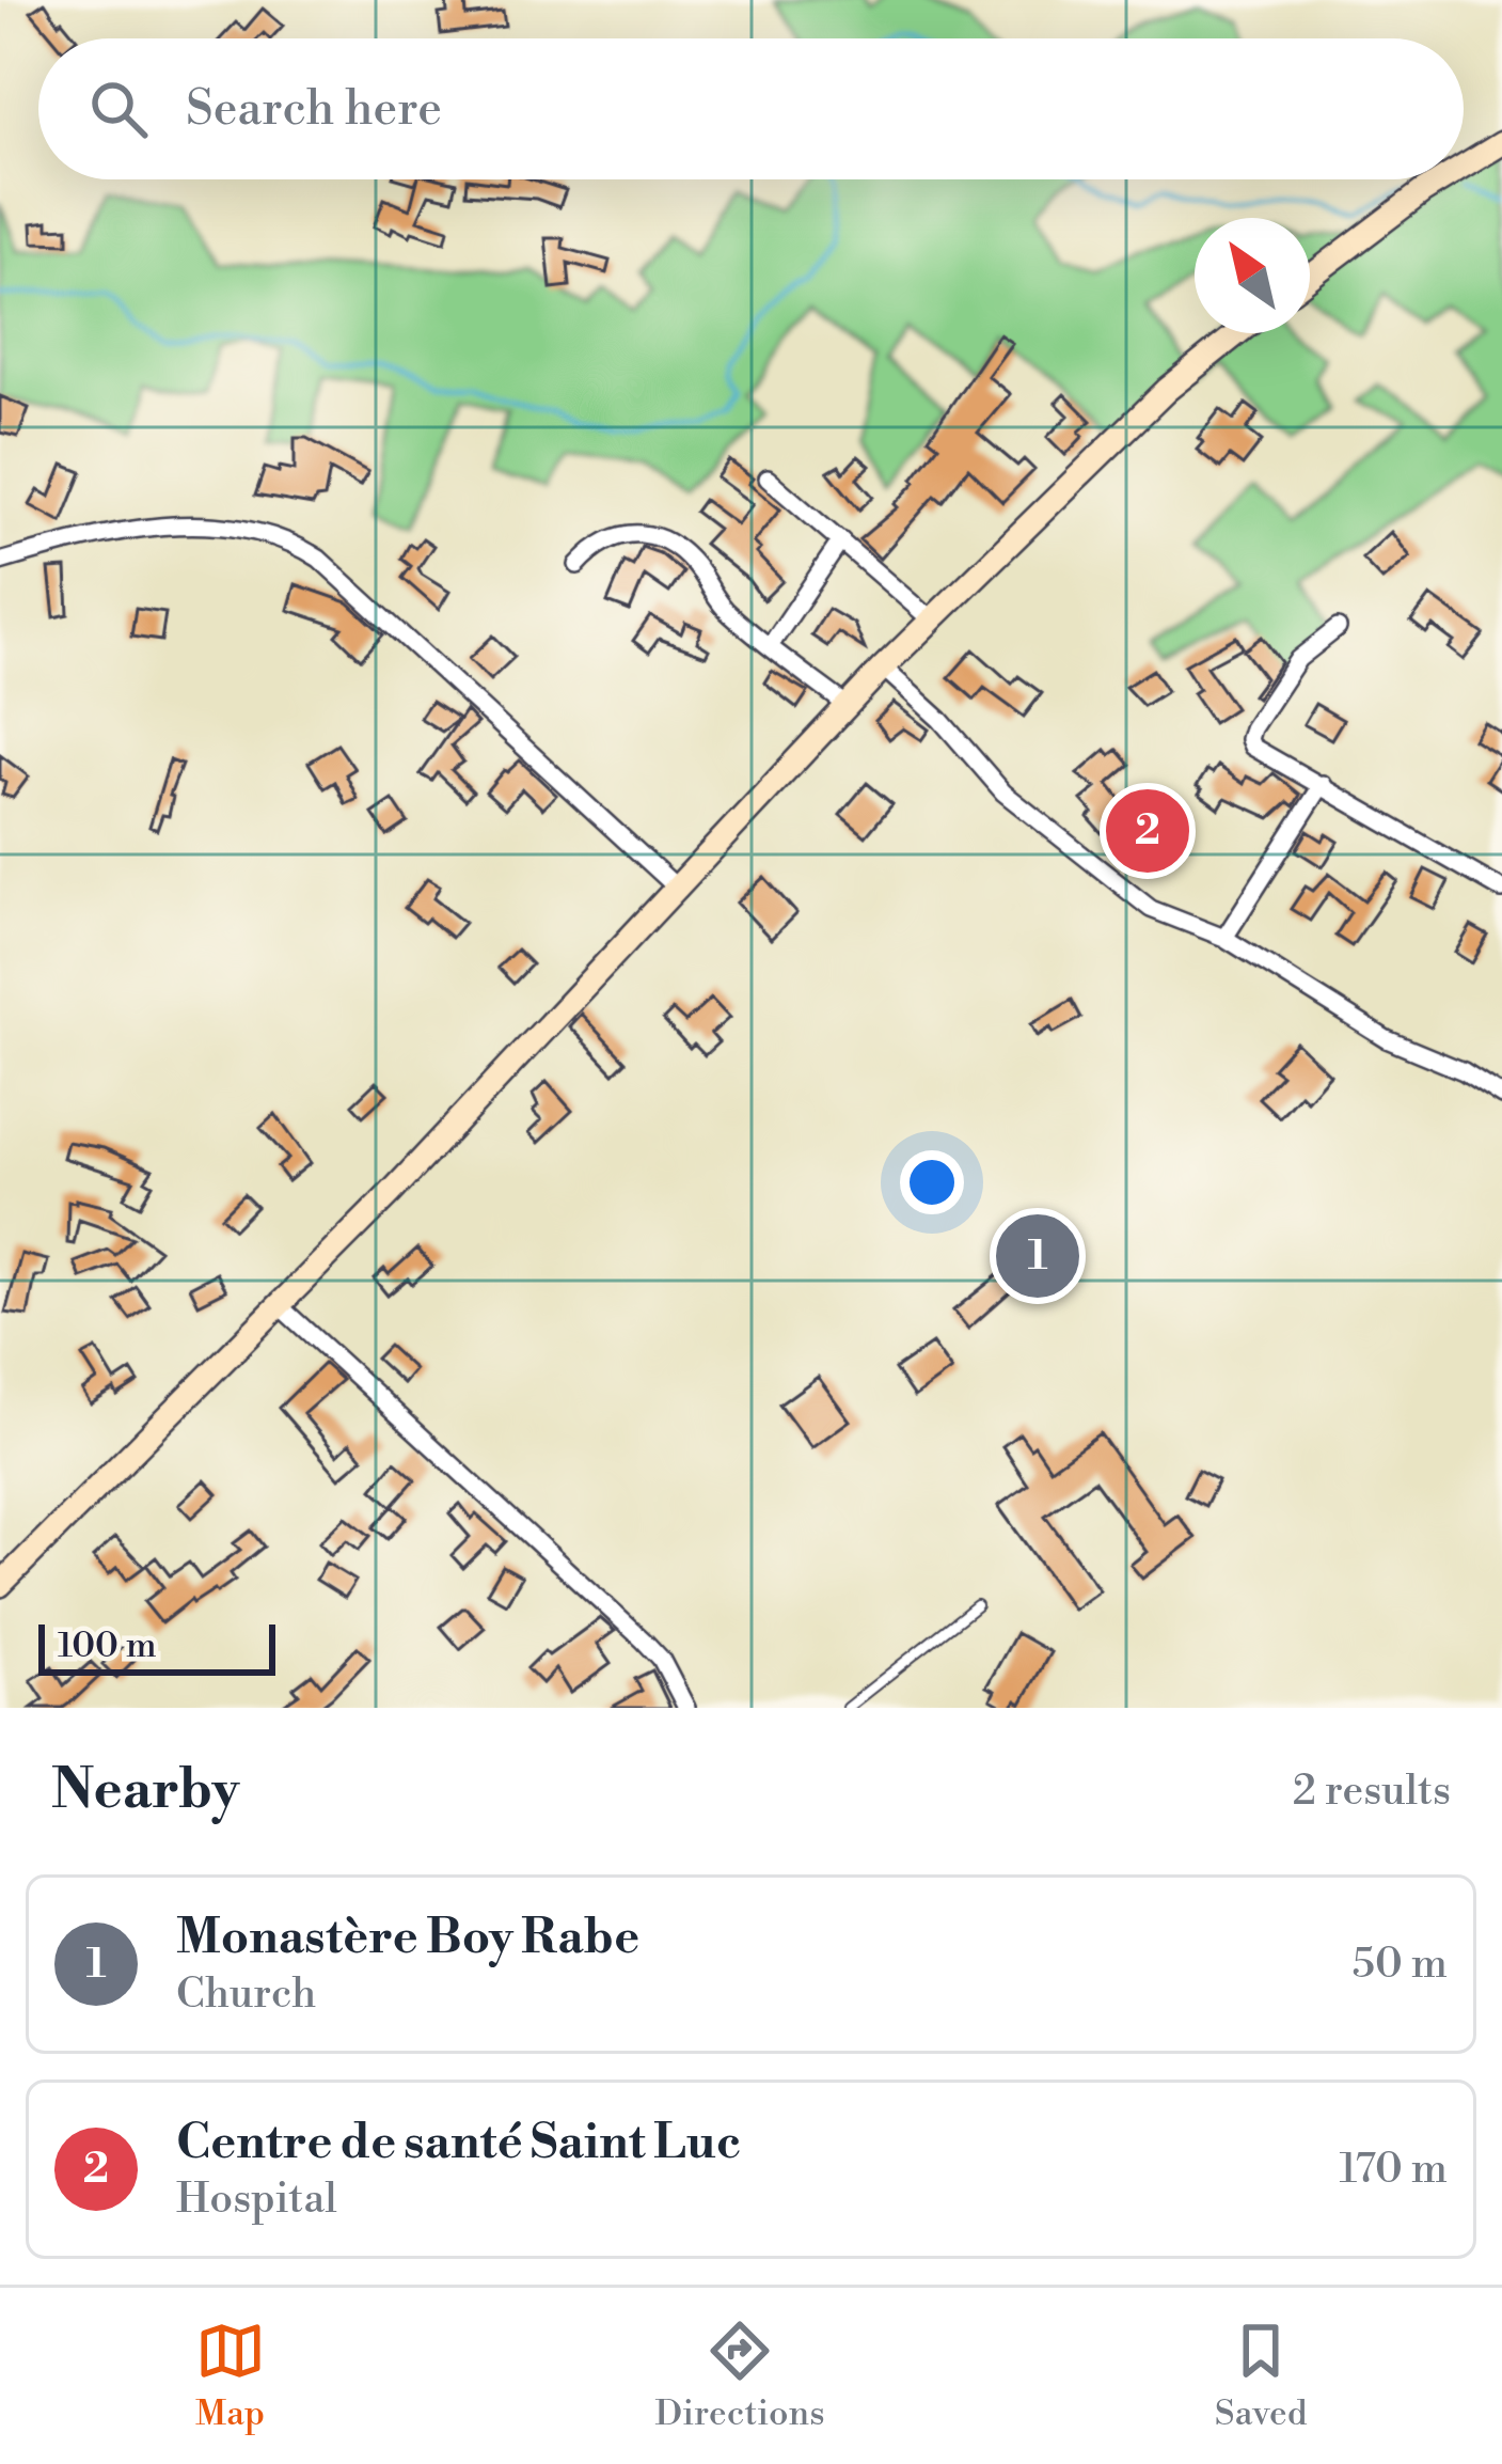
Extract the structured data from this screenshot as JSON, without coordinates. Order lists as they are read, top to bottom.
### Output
{
  "scale_bar": "100 m",
  "north": "top left",
  "page": {
    "search": "Search here",
    "pins": ["2", "1"],
    "scale": "100 m",
    "heading": ["Nearby", "2 results"],
    "list": [
      {
        "mark": "1",
        "name": "Monastère Boy Rabe",
        "note": "Church",
        "value": "50 m"
      },
      {
        "mark": "2",
        "name": "Centre de santé Saint Luc",
        "note": "Hospital",
        "value": "170 m"
      }
    ],
    "nav": ["Map", "Directions", "Saved"]
  }
}
